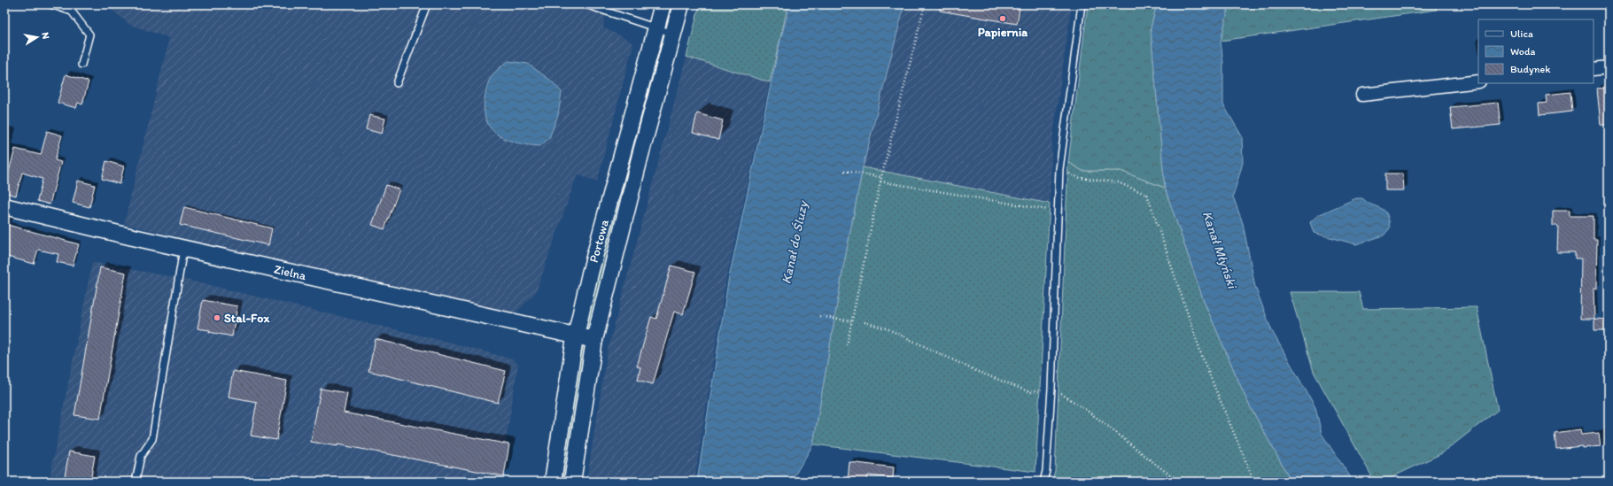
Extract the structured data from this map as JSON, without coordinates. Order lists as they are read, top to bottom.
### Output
{
  "streets": {
    "street": ["Portowa", "Zielna"]
  },
  "crossings": [
    ["Portowa", "Zielna"]
  ],
  "water": ["Kanał do Śluzy", "Kanał Młyński"],
  "places": ["Papiernia", "Stal-Fox"],
  "legend": ["Ulica", "Woda", "Budynek"],
  "north": "right"
}
